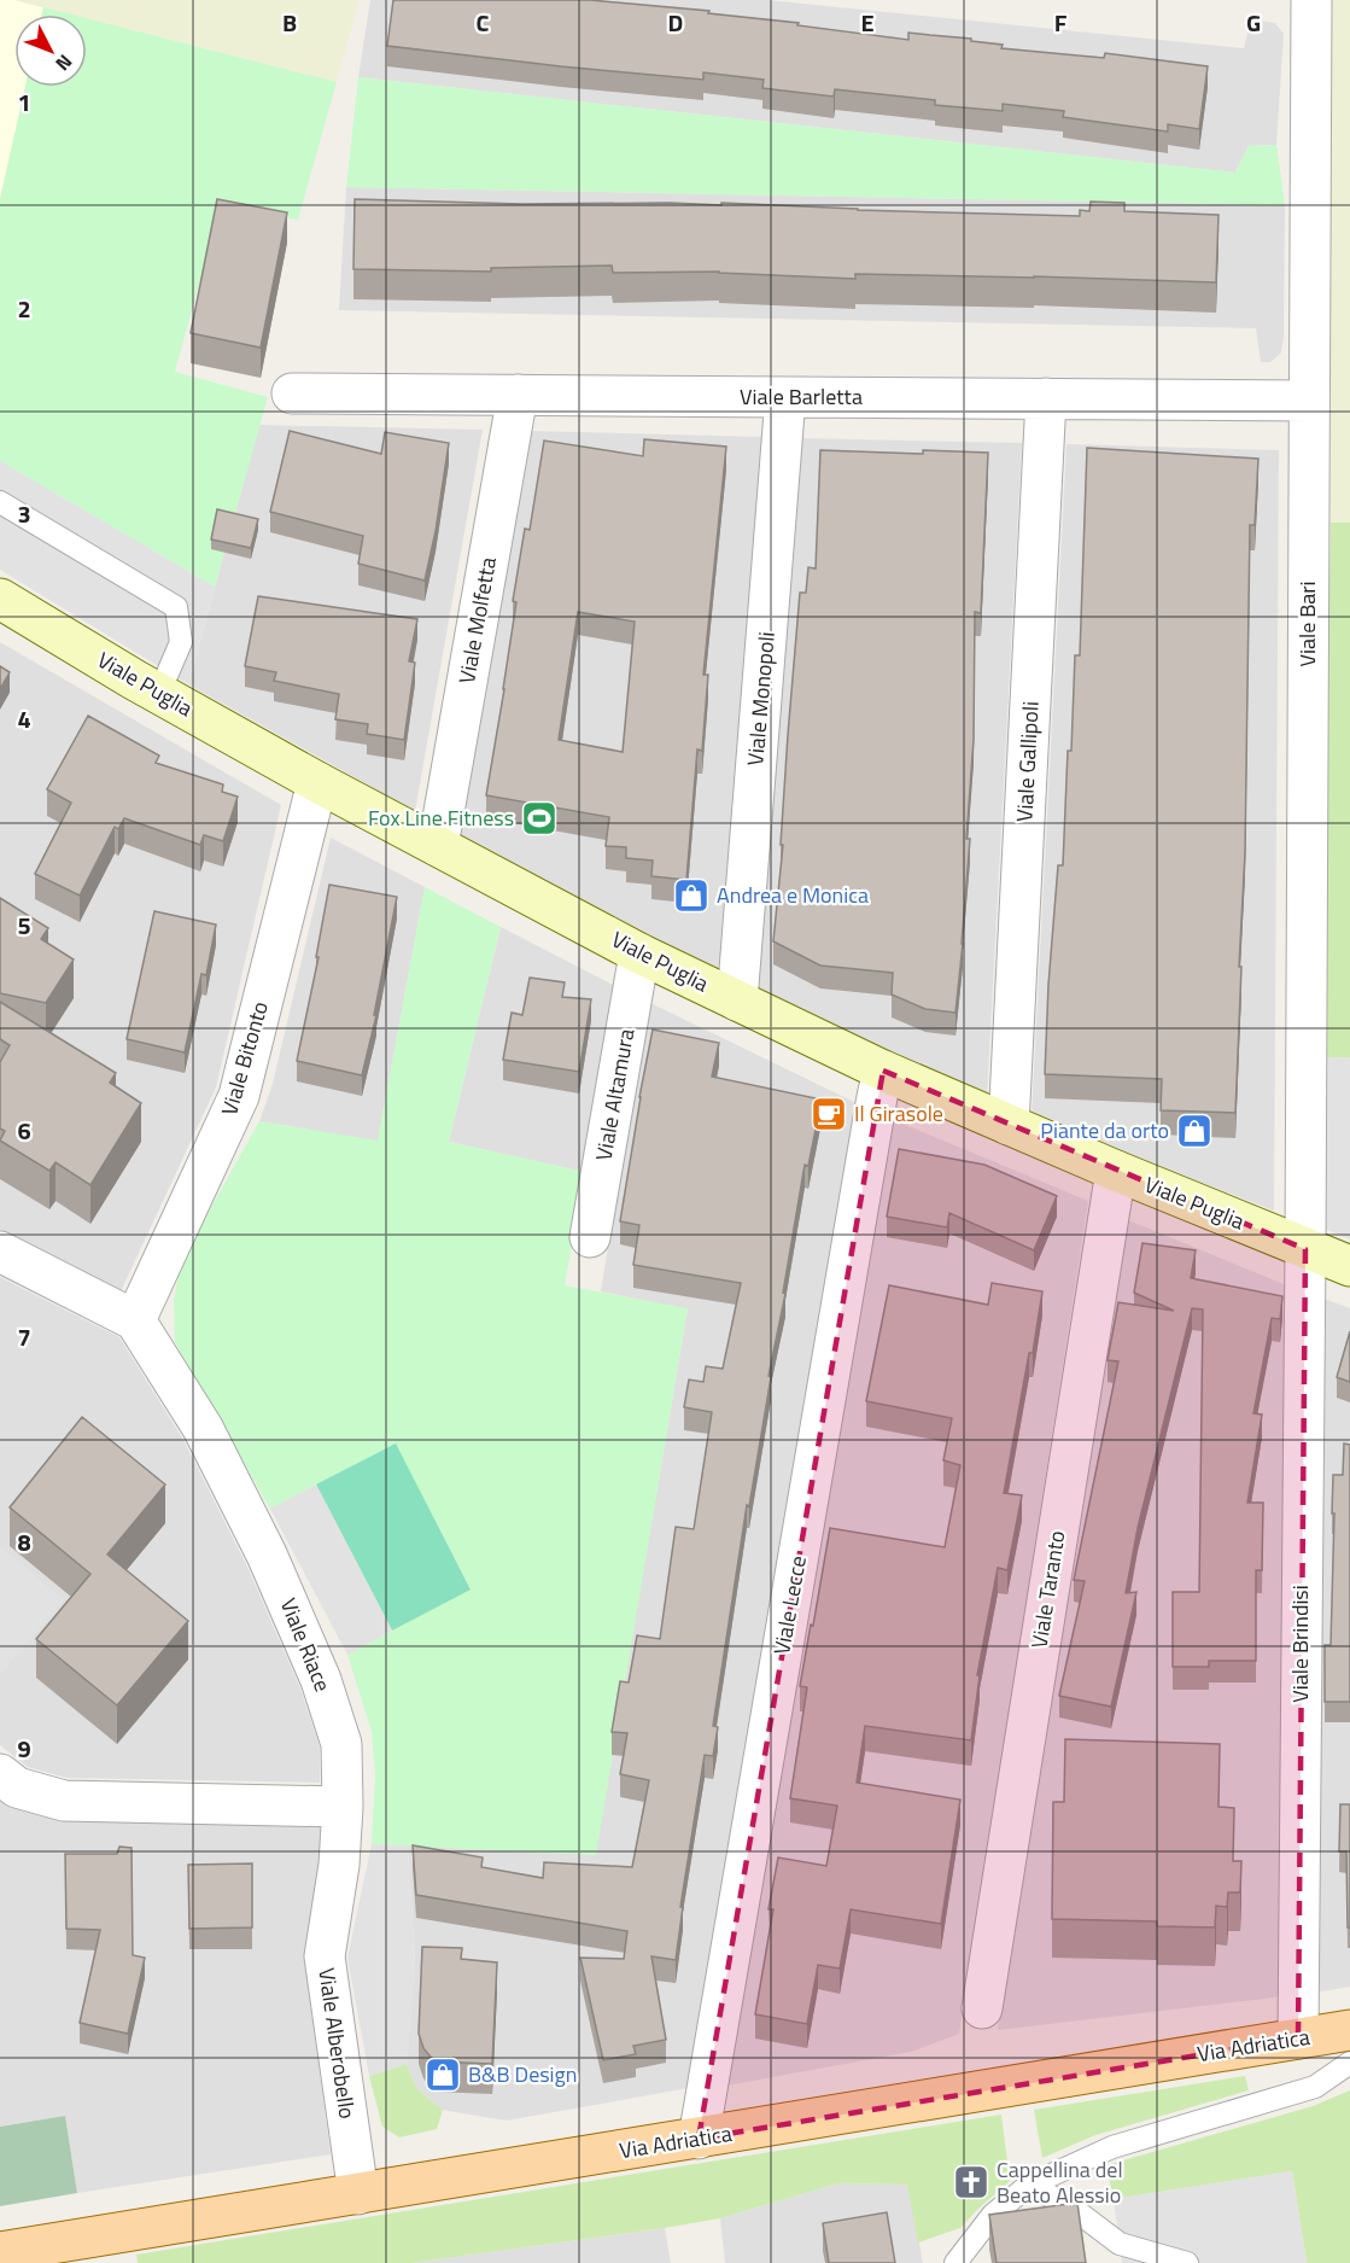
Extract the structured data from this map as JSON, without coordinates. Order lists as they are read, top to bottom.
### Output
{
  "streets": {
    "main road": ["Viale Puglia", "Via Adriatica"],
    "street": [
      "Viale Barletta",
      "Viale Molfetta",
      "Viale Bari",
      "Viale Monopoli",
      "Viale Gallipoli",
      "Viale Bitonto",
      "Viale Altamura",
      "Viale Taranto",
      "Viale Lecce",
      "Viale Brindisi",
      "Viale Riace",
      "Viale Alberobello"
    ]
  },
  "crossings": [
    ["Viale Barletta", "Viale Molfetta"],
    ["Viale Barletta", "Viale Bari"],
    ["Viale Barletta", "Viale Monopoli"],
    ["Viale Barletta", "Viale Gallipoli"],
    ["Viale Molfetta", "Viale Puglia"],
    ["Viale Bari", "Viale Puglia"],
    ["Viale Bari", "Viale Brindisi"],
    ["Viale Puglia", "Viale Monopoli"],
    ["Viale Puglia", "Viale Gallipoli"],
    ["Viale Puglia", "Viale Bitonto"],
    ["Viale Puglia", "Viale Altamura"],
    ["Viale Puglia", "Viale Taranto"],
    ["Viale Puglia", "Viale Lecce"],
    ["Viale Puglia", "Viale Brindisi"],
    ["Viale Bitonto", "Viale Riace"],
    ["Viale Lecce", "Via Adriatica"],
    ["Viale Brindisi", "Via Adriatica"],
    ["Viale Riace", "Viale Alberobello"],
    ["Viale Alberobello", "Via Adriatica"]
  ],
  "places": {
    "sports": ["Fox Line Fitness"],
    "shop": ["Andrea e Monica", "Piante da orto", "B&B Design"],
    "cafe": ["Il Girasole"],
    "church": ["Cappellina del Beato Alessio"]
  },
  "north": "bottom right",
  "grid": {
    "columns": [
      "B",
      "C",
      "D",
      "E",
      "F",
      "G"
    ],
    "rows": [
      "1",
      "2",
      "3",
      "4",
      "5",
      "6",
      "7",
      "8",
      "9"
    ]
  }
}
